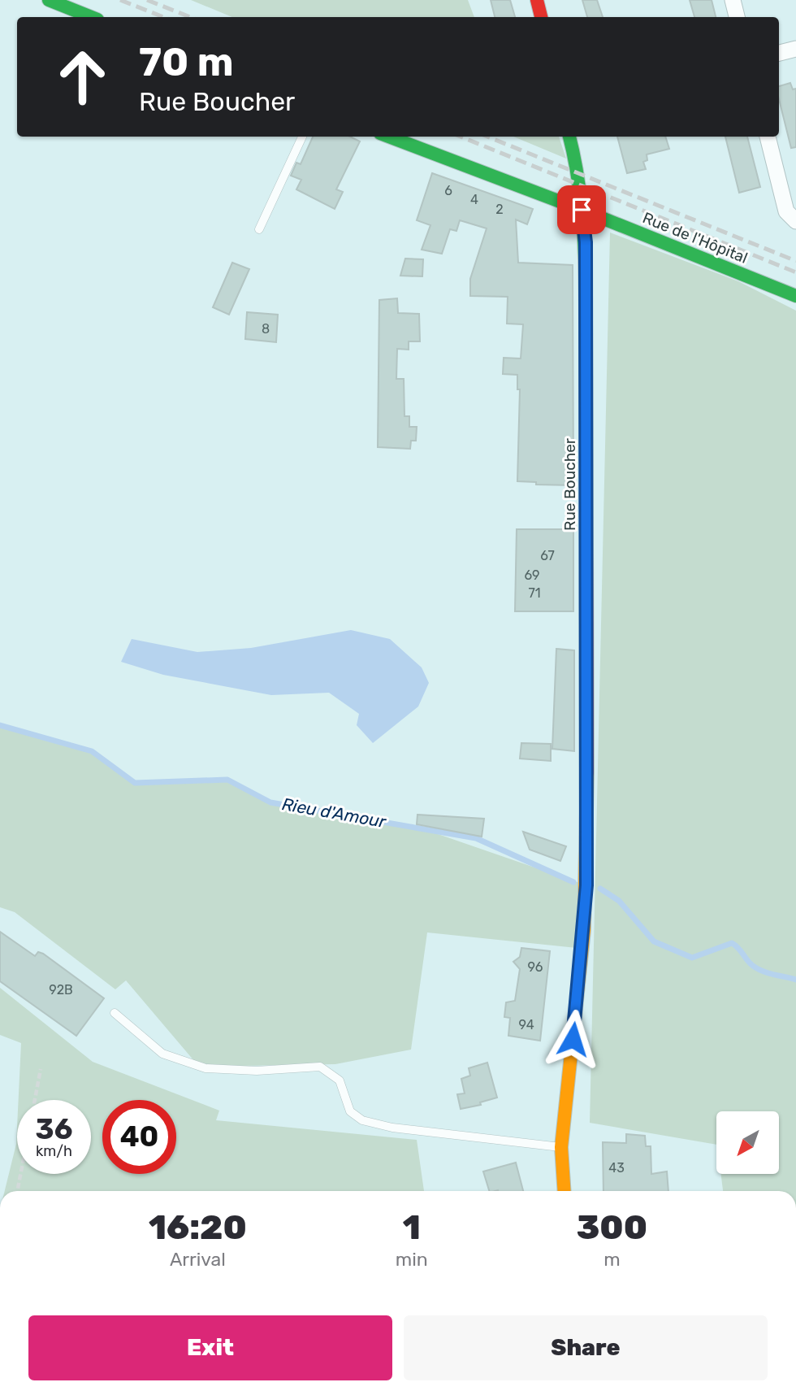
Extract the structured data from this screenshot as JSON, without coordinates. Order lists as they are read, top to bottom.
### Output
{
  "streets": {
    "street": ["Rue de l'Hôpital", "Rue Boucher"]
  },
  "crossings": [
    ["Rue de l'Hôpital", "Rue Boucher"]
  ],
  "water": ["Rieu d'Amour"],
  "house_numbers": [
    "6",
    "4",
    "2",
    "8",
    "67",
    "69",
    "71",
    "96",
    "92B",
    "94",
    "43"
  ],
  "north": "bottom left",
  "page": {
    "turn": ["70 m", "Rue Boucher"],
    "speed": "36 km/h",
    "limit": "40",
    "eta": [
      "16:20",
      "Arrival",
      "1",
      "min",
      "300",
      "m"
    ],
    "buttons": ["Exit", "Share"]
  }
}
